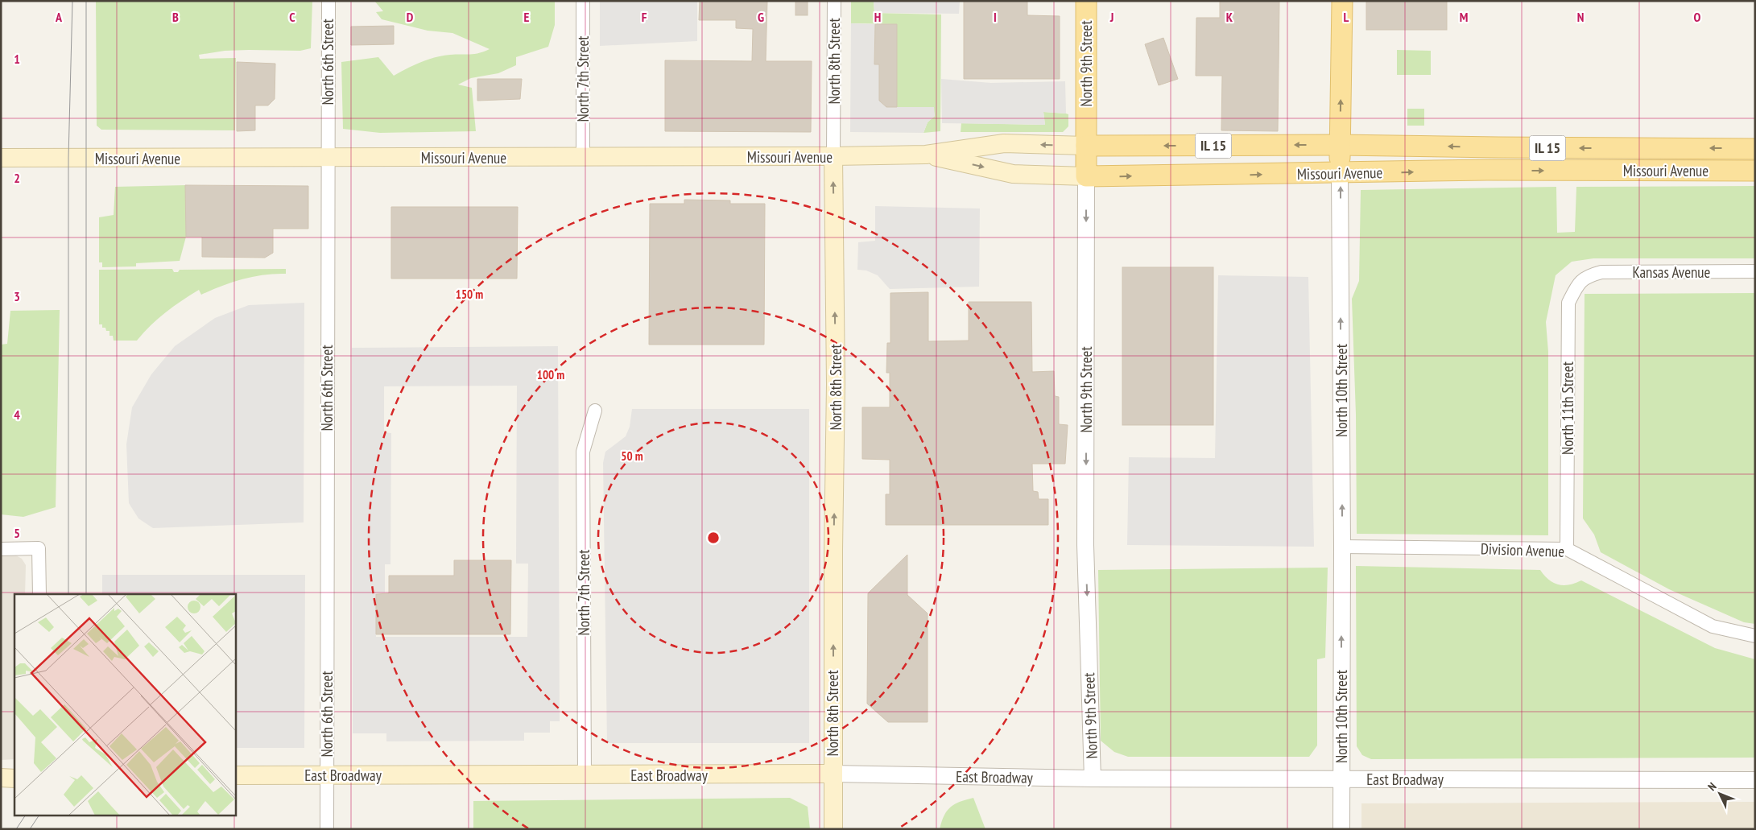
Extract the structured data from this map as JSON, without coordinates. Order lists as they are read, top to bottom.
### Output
{
  "streets": {
    "main road": [
      "North 8th Street",
      "North 9th Street",
      "IL 15",
      "Missouri Avenue",
      "North 10th Street",
      "East Broadway"
    ],
    "street": [
      "North 6th Street",
      "North 7th Street",
      "Kansas Avenue",
      "North 11th Street",
      "Division Avenue"
    ]
  },
  "crossings": [
    ["North 8th Street", "Missouri Avenue"],
    ["North 8th Street", "East Broadway"],
    ["North 6th Street", "Missouri Avenue"],
    ["North 6th Street", "East Broadway"],
    ["North 9th Street", "Missouri Avenue"],
    ["North 9th Street", "East Broadway"],
    ["North 7th Street", "Missouri Avenue"],
    ["North 7th Street", "East Broadway"],
    ["Missouri Avenue", "North 10th Street"],
    ["Kansas Avenue", "North 11th Street"],
    ["North 10th Street", "Division Avenue"],
    ["North 10th Street", "East Broadway"],
    ["North 11th Street", "Division Avenue"]
  ],
  "one_way": ["North 8th Street", "North 9th Street", "North 10th Street"],
  "north": "top left",
  "grid": {
    "columns": [
      "A",
      "B",
      "C",
      "D",
      "E",
      "F",
      "G",
      "H",
      "I",
      "J",
      "K",
      "L",
      "M",
      "N",
      "O"
    ],
    "rows": [
      "1",
      "2",
      "3",
      "4",
      "5"
    ]
  },
  "rings": ["150 m", "100 m", "50 m"]
}
